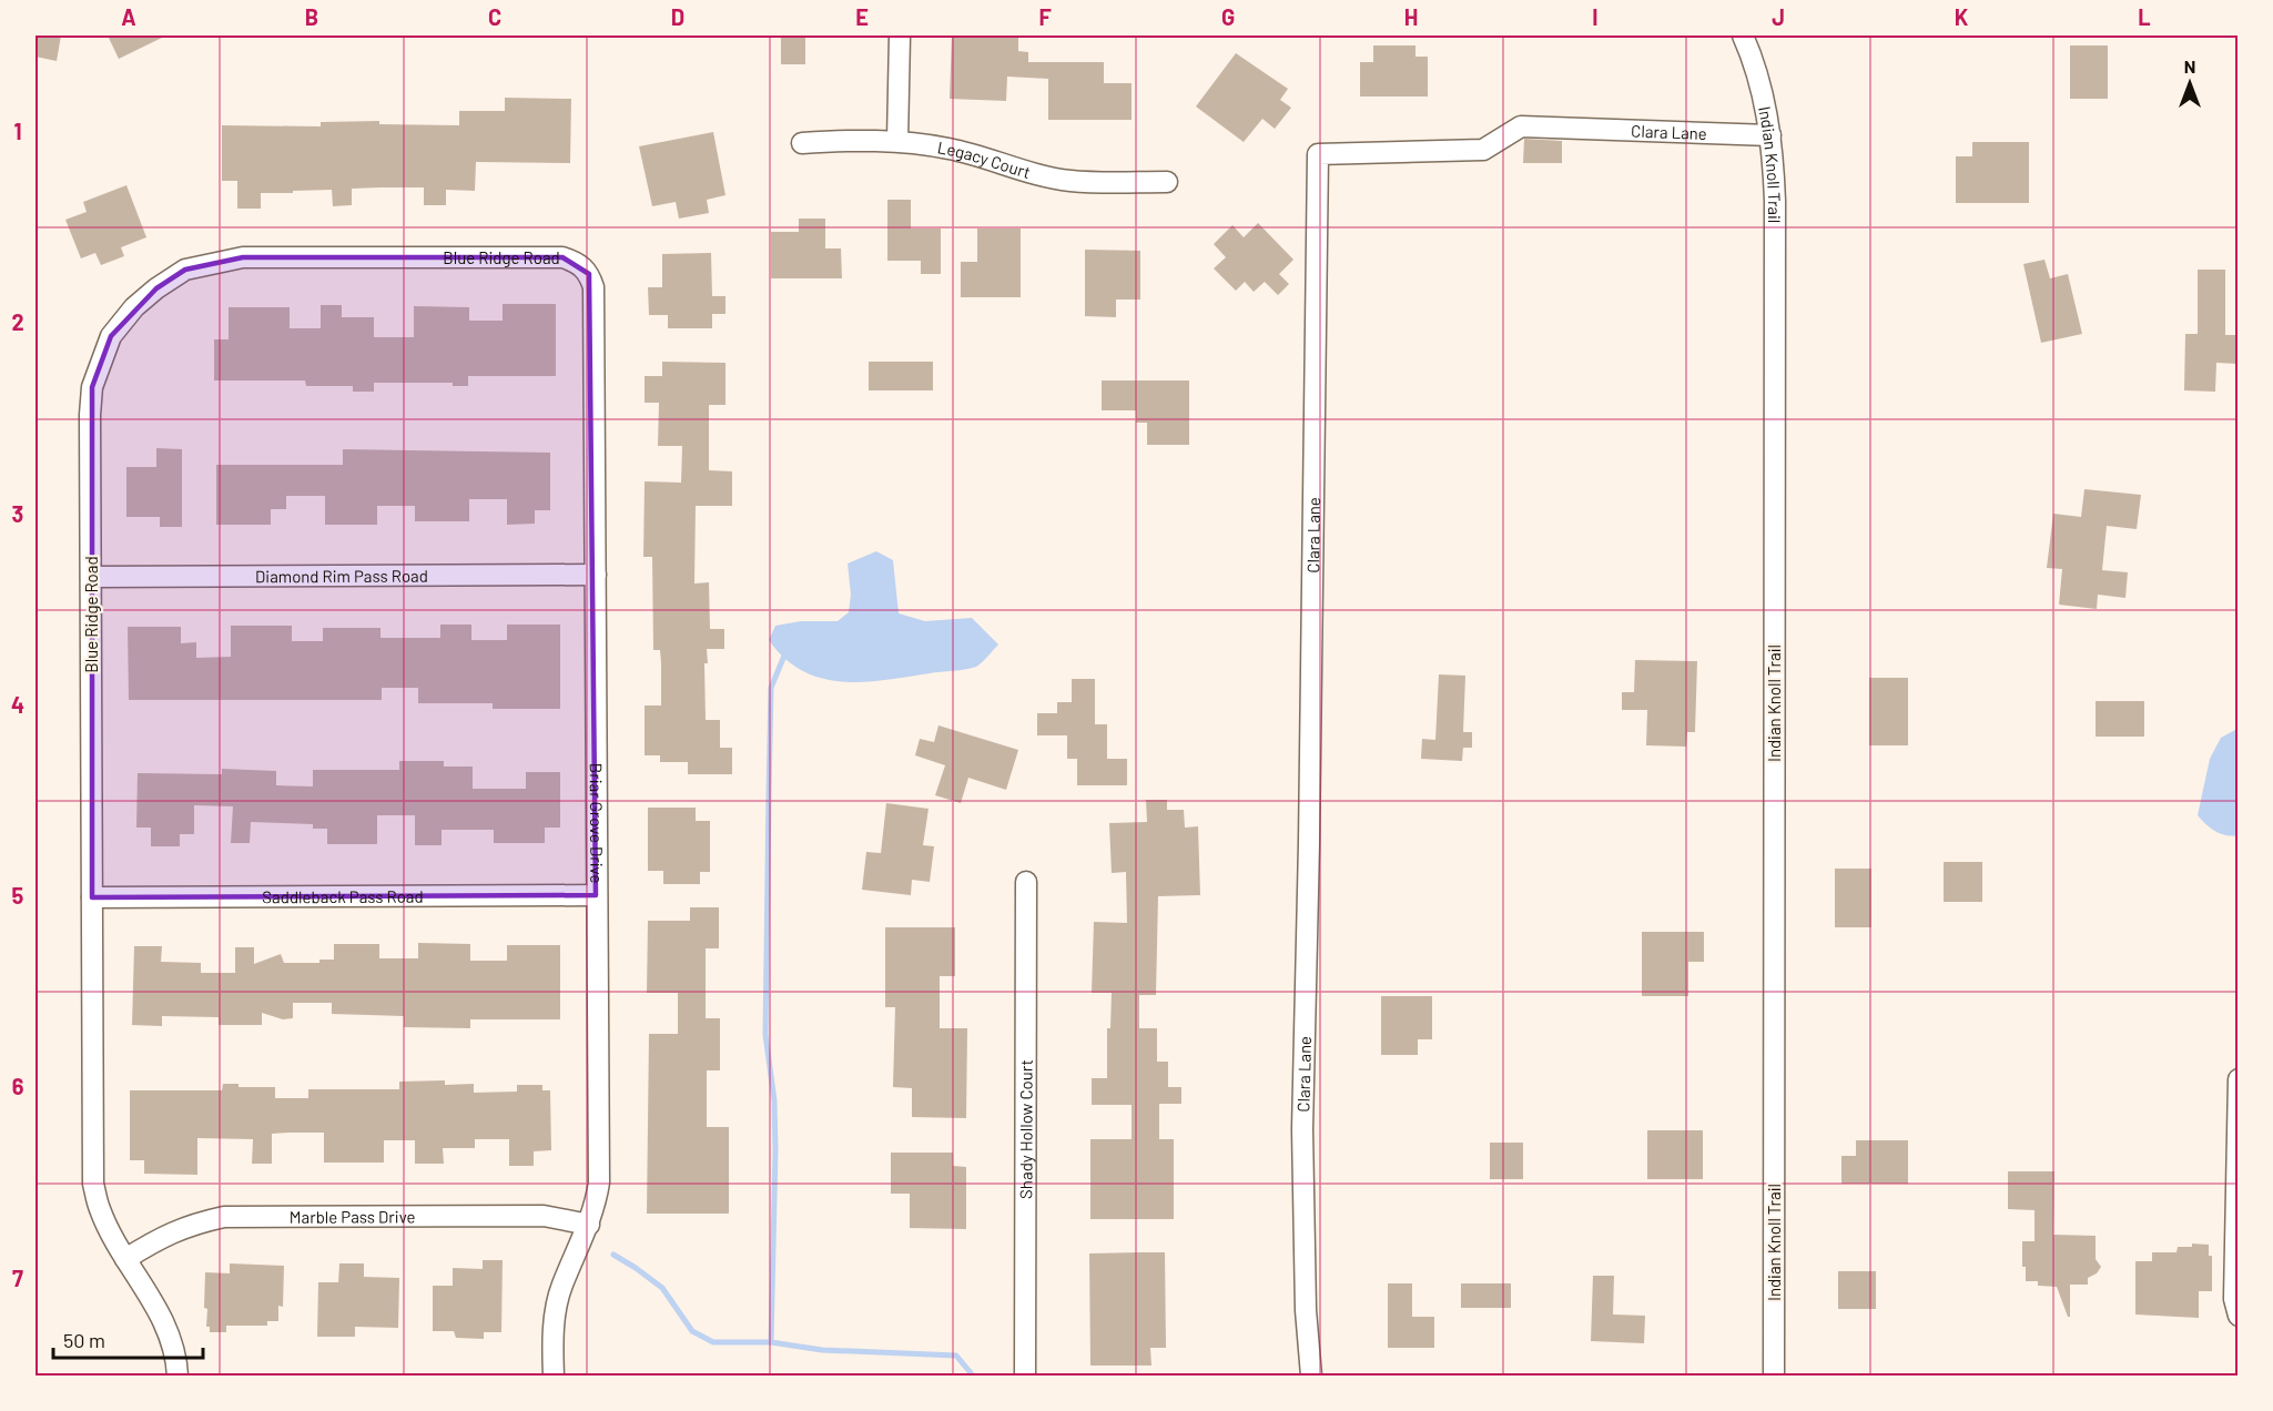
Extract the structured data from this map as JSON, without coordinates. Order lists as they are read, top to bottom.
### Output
{
  "streets": {
    "street": [
      "Clara Lane",
      "Legacy Court",
      "Indian Knoll Trail",
      "Blue Ridge Road",
      "Diamond Rim Pass Road",
      "Briar Grove Drive",
      "Saddleback Pass Road",
      "Shady Hollow Court",
      "Marble Pass Drive"
    ]
  },
  "crossings": [
    ["Clara Lane", "Indian Knoll Trail"],
    ["Blue Ridge Road", "Diamond Rim Pass Road"],
    ["Blue Ridge Road", "Briar Grove Drive"],
    ["Blue Ridge Road", "Saddleback Pass Road"],
    ["Blue Ridge Road", "Marble Pass Drive"],
    ["Diamond Rim Pass Road", "Briar Grove Drive"],
    ["Briar Grove Drive", "Saddleback Pass Road"],
    ["Briar Grove Drive", "Marble Pass Drive"]
  ],
  "scale_bar": "50 m",
  "north": "top",
  "grid": {
    "columns": [
      "A",
      "B",
      "C",
      "D",
      "E",
      "F",
      "G",
      "H",
      "I",
      "J",
      "K",
      "L"
    ],
    "rows": [
      "1",
      "2",
      "3",
      "4",
      "5",
      "6",
      "7"
    ]
  }
}
